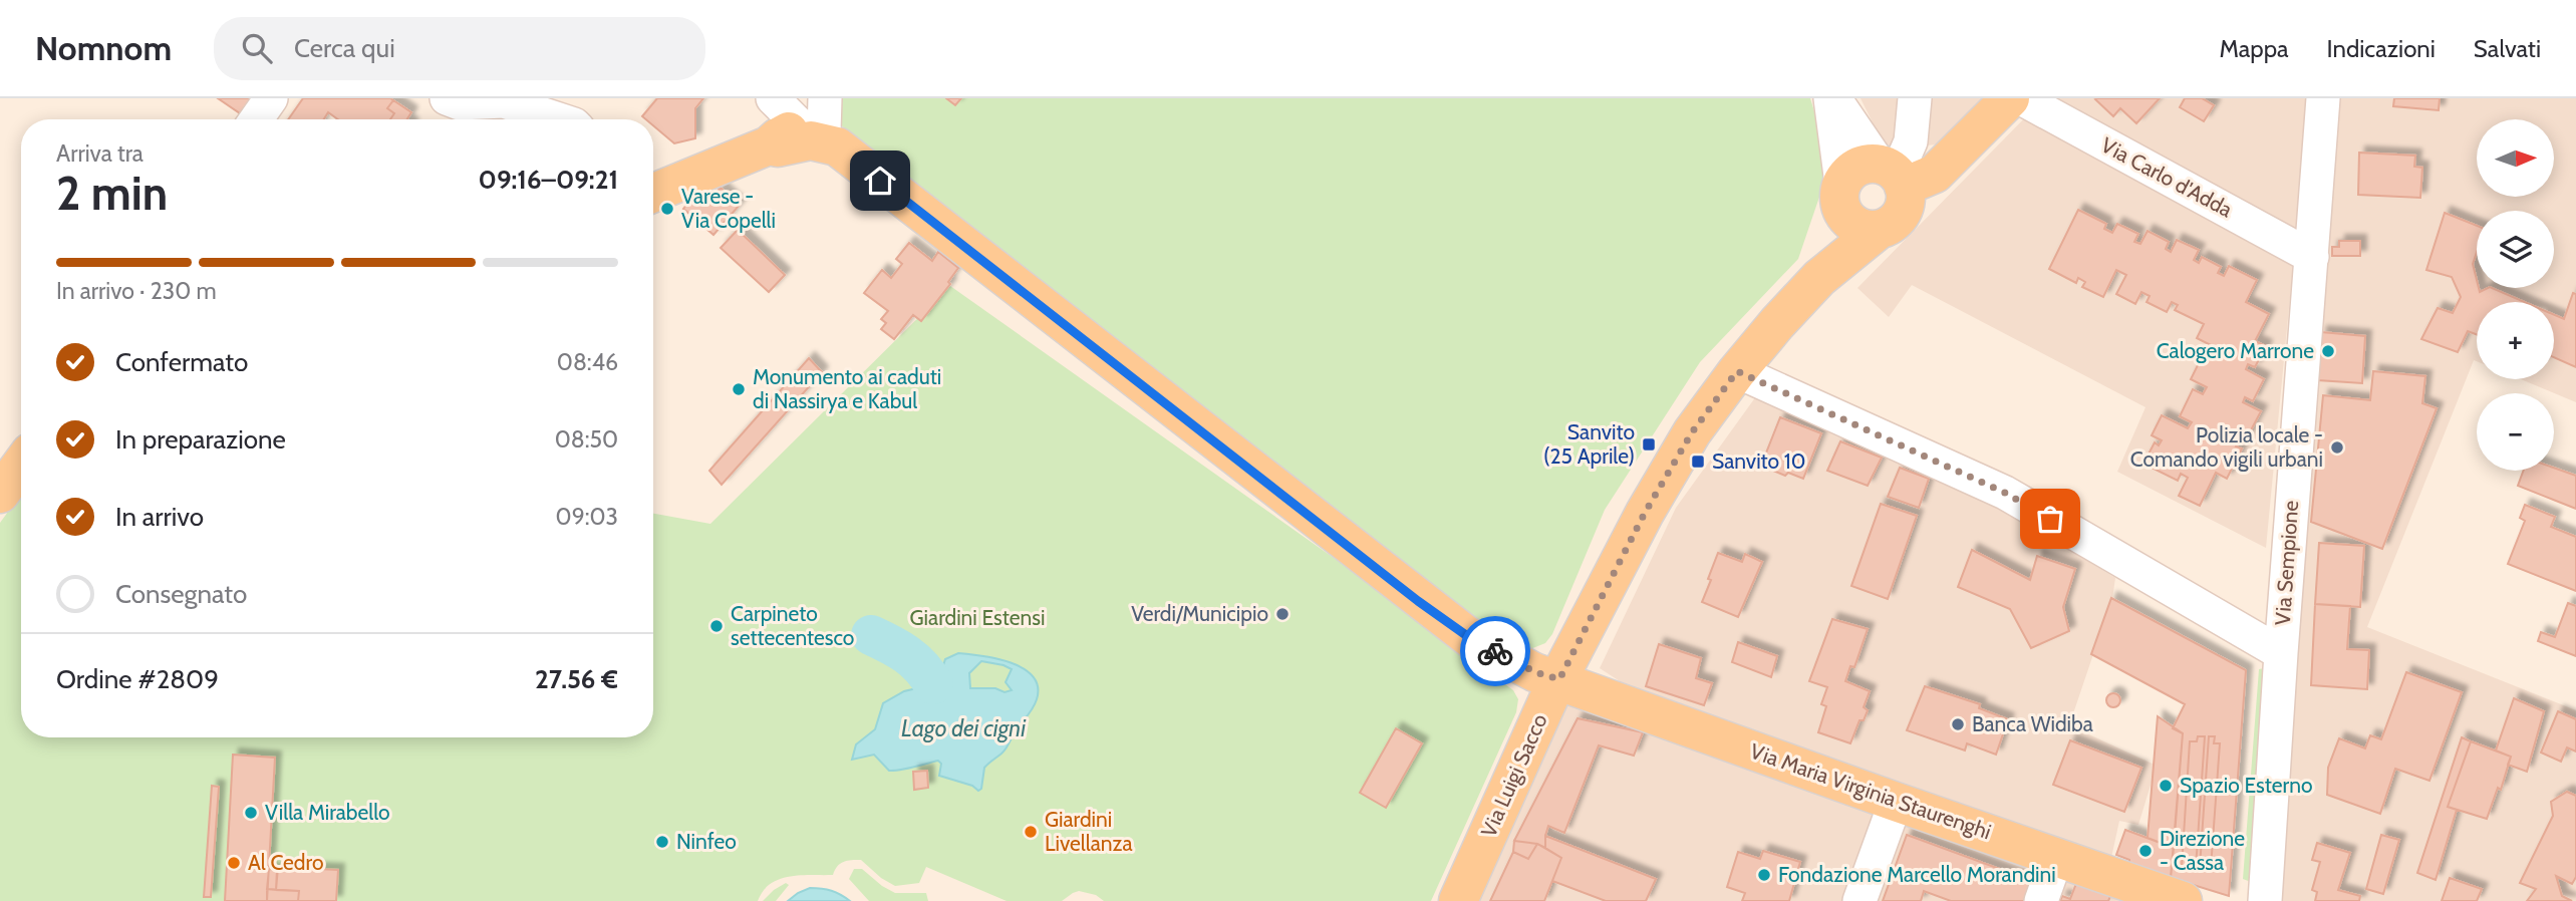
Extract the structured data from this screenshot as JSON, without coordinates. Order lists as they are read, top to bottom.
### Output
{
  "streets": {
    "main road": ["Via Luigi Sacco", "Via Maria Virginia Staurenghi"],
    "street": ["Via Carlo d'Adda", "Via Sempione"]
  },
  "crossings": [
    ["Via Carlo d'Adda", "Via Sempione"],
    ["Via Luigi Sacco", "Via Maria Virginia Staurenghi"]
  ],
  "water": ["Lago dei cigni"],
  "parks": ["Giardini Estensi"],
  "places": {
    "other": [
      "Varese - Via Copelli",
      "Calogero Marrone",
      "Monumento ai caduti di Nassirya e Kabul",
      "Polizia locale - Comando vigili urbani",
      "Verdi/Municipio",
      "Carpineto settecentesco",
      "Banca Widiba",
      "Spazio Esterno",
      "Villa Mirabello",
      "Giardini Livellanza",
      "Ninfeo",
      "Direzione - Cassa",
      "Al Cedro",
      "Fondazione Marcello Morandini"
    ],
    "transit": ["Sanvito (25 Aprile)", "Sanvito 10"]
  },
  "north": "right",
  "page": {
    "header": "Nomnom",
    "search": "Cerca qui",
    "nav": ["Mappa", "Indicazioni", "Salvati"],
    "map_buttons": ["+", "−"],
    "heading": ["2 min", "Arriva tra", "09:16–09:21"],
    "panel": ["Ordine #2809", "27.56 €"],
    "bar": "In arrivo · 230 m",
    "list": [
      ["Confermato", "08:46"],
      ["In preparazione", "08:50"],
      ["In arrivo", "09:03"],
      "Consegnato"
    ]
  }
}
